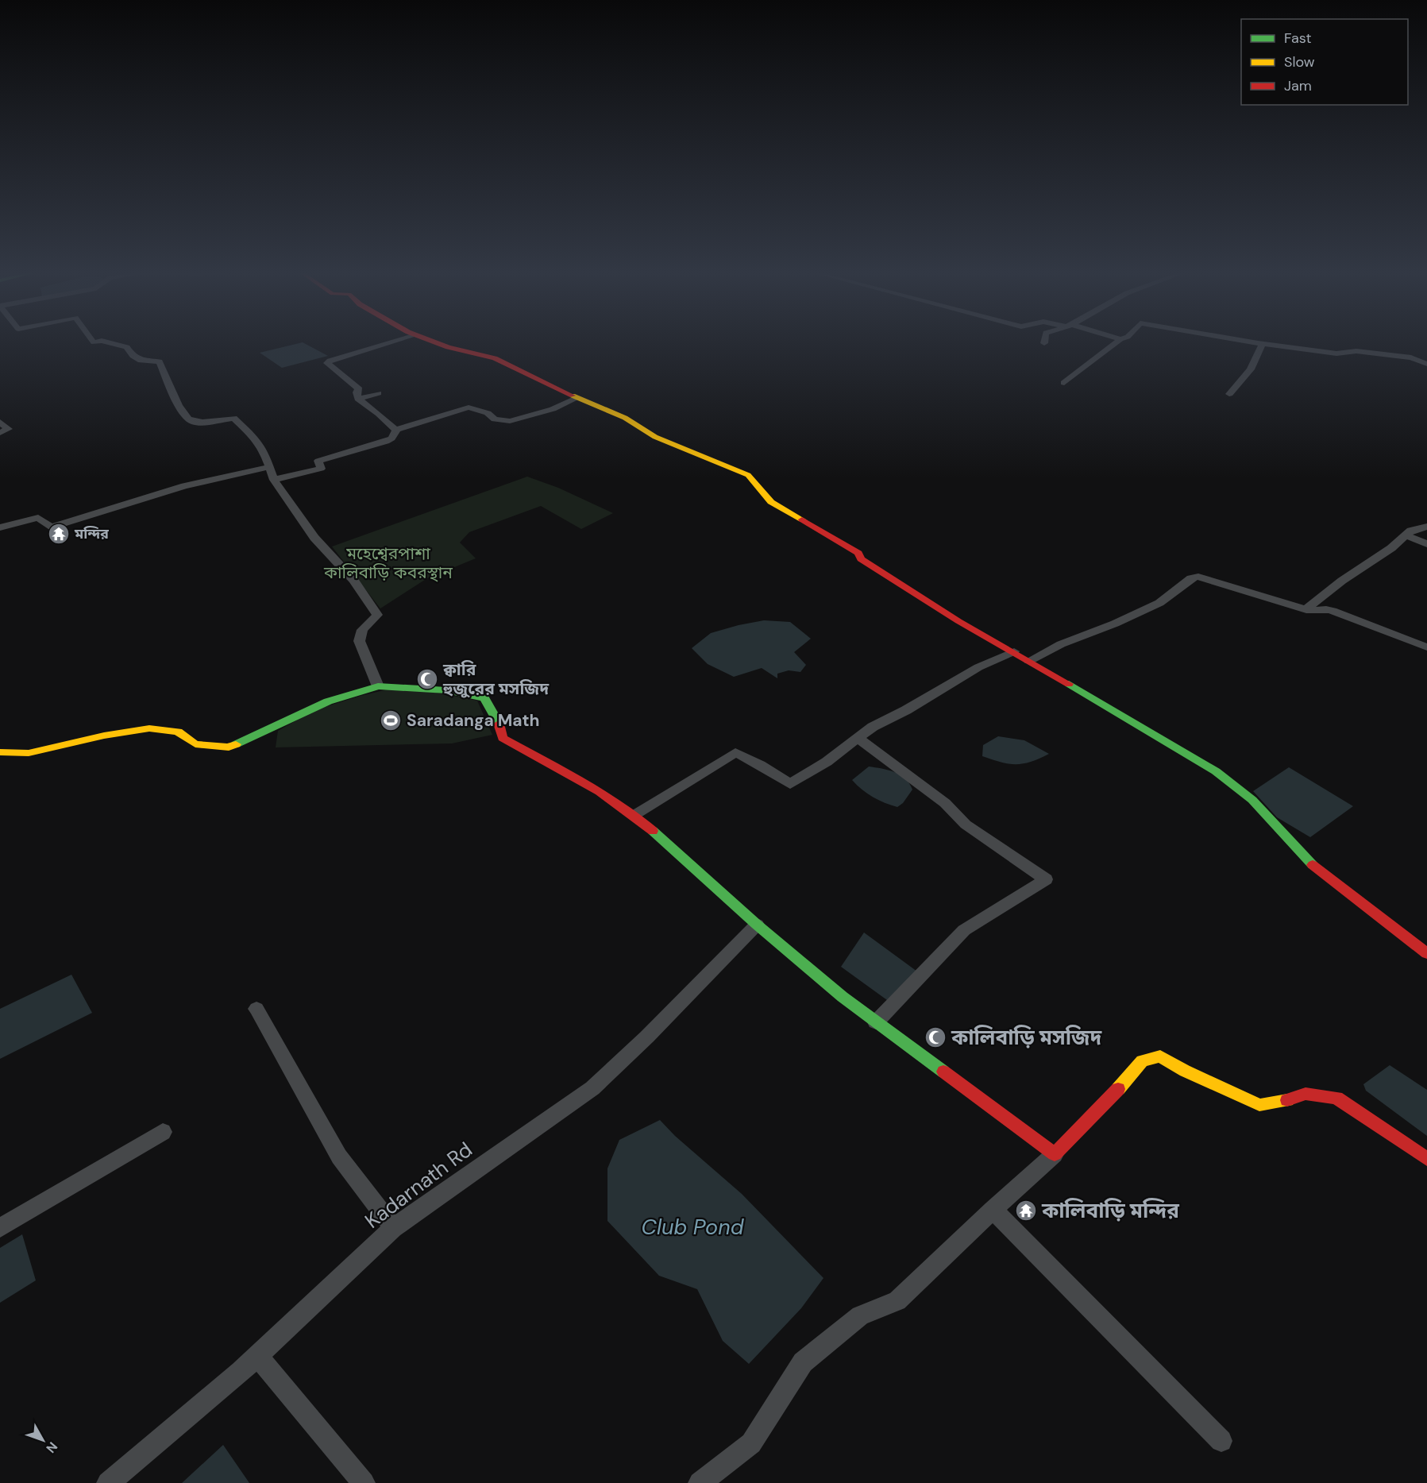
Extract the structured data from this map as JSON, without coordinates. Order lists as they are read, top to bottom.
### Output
{
  "streets": {
    "street": ["Kadarnath Rd"]
  },
  "water": ["Club Pond"],
  "parks": ["মহেশ্বেরপাশা কালিবাড়ি কবরস্থান"],
  "places": {
    "temple": ["মন্দির", "কালিবাড়ি মন্দির"],
    "mosque": ["ক্বারি হুজুরের মসজিদ", "কালিবাড়ি মসজিদ"],
    "sports": ["Saradanga Math"]
  },
  "legend": ["Fast", "Slow", "Jam"],
  "north": "bottom right"
}
